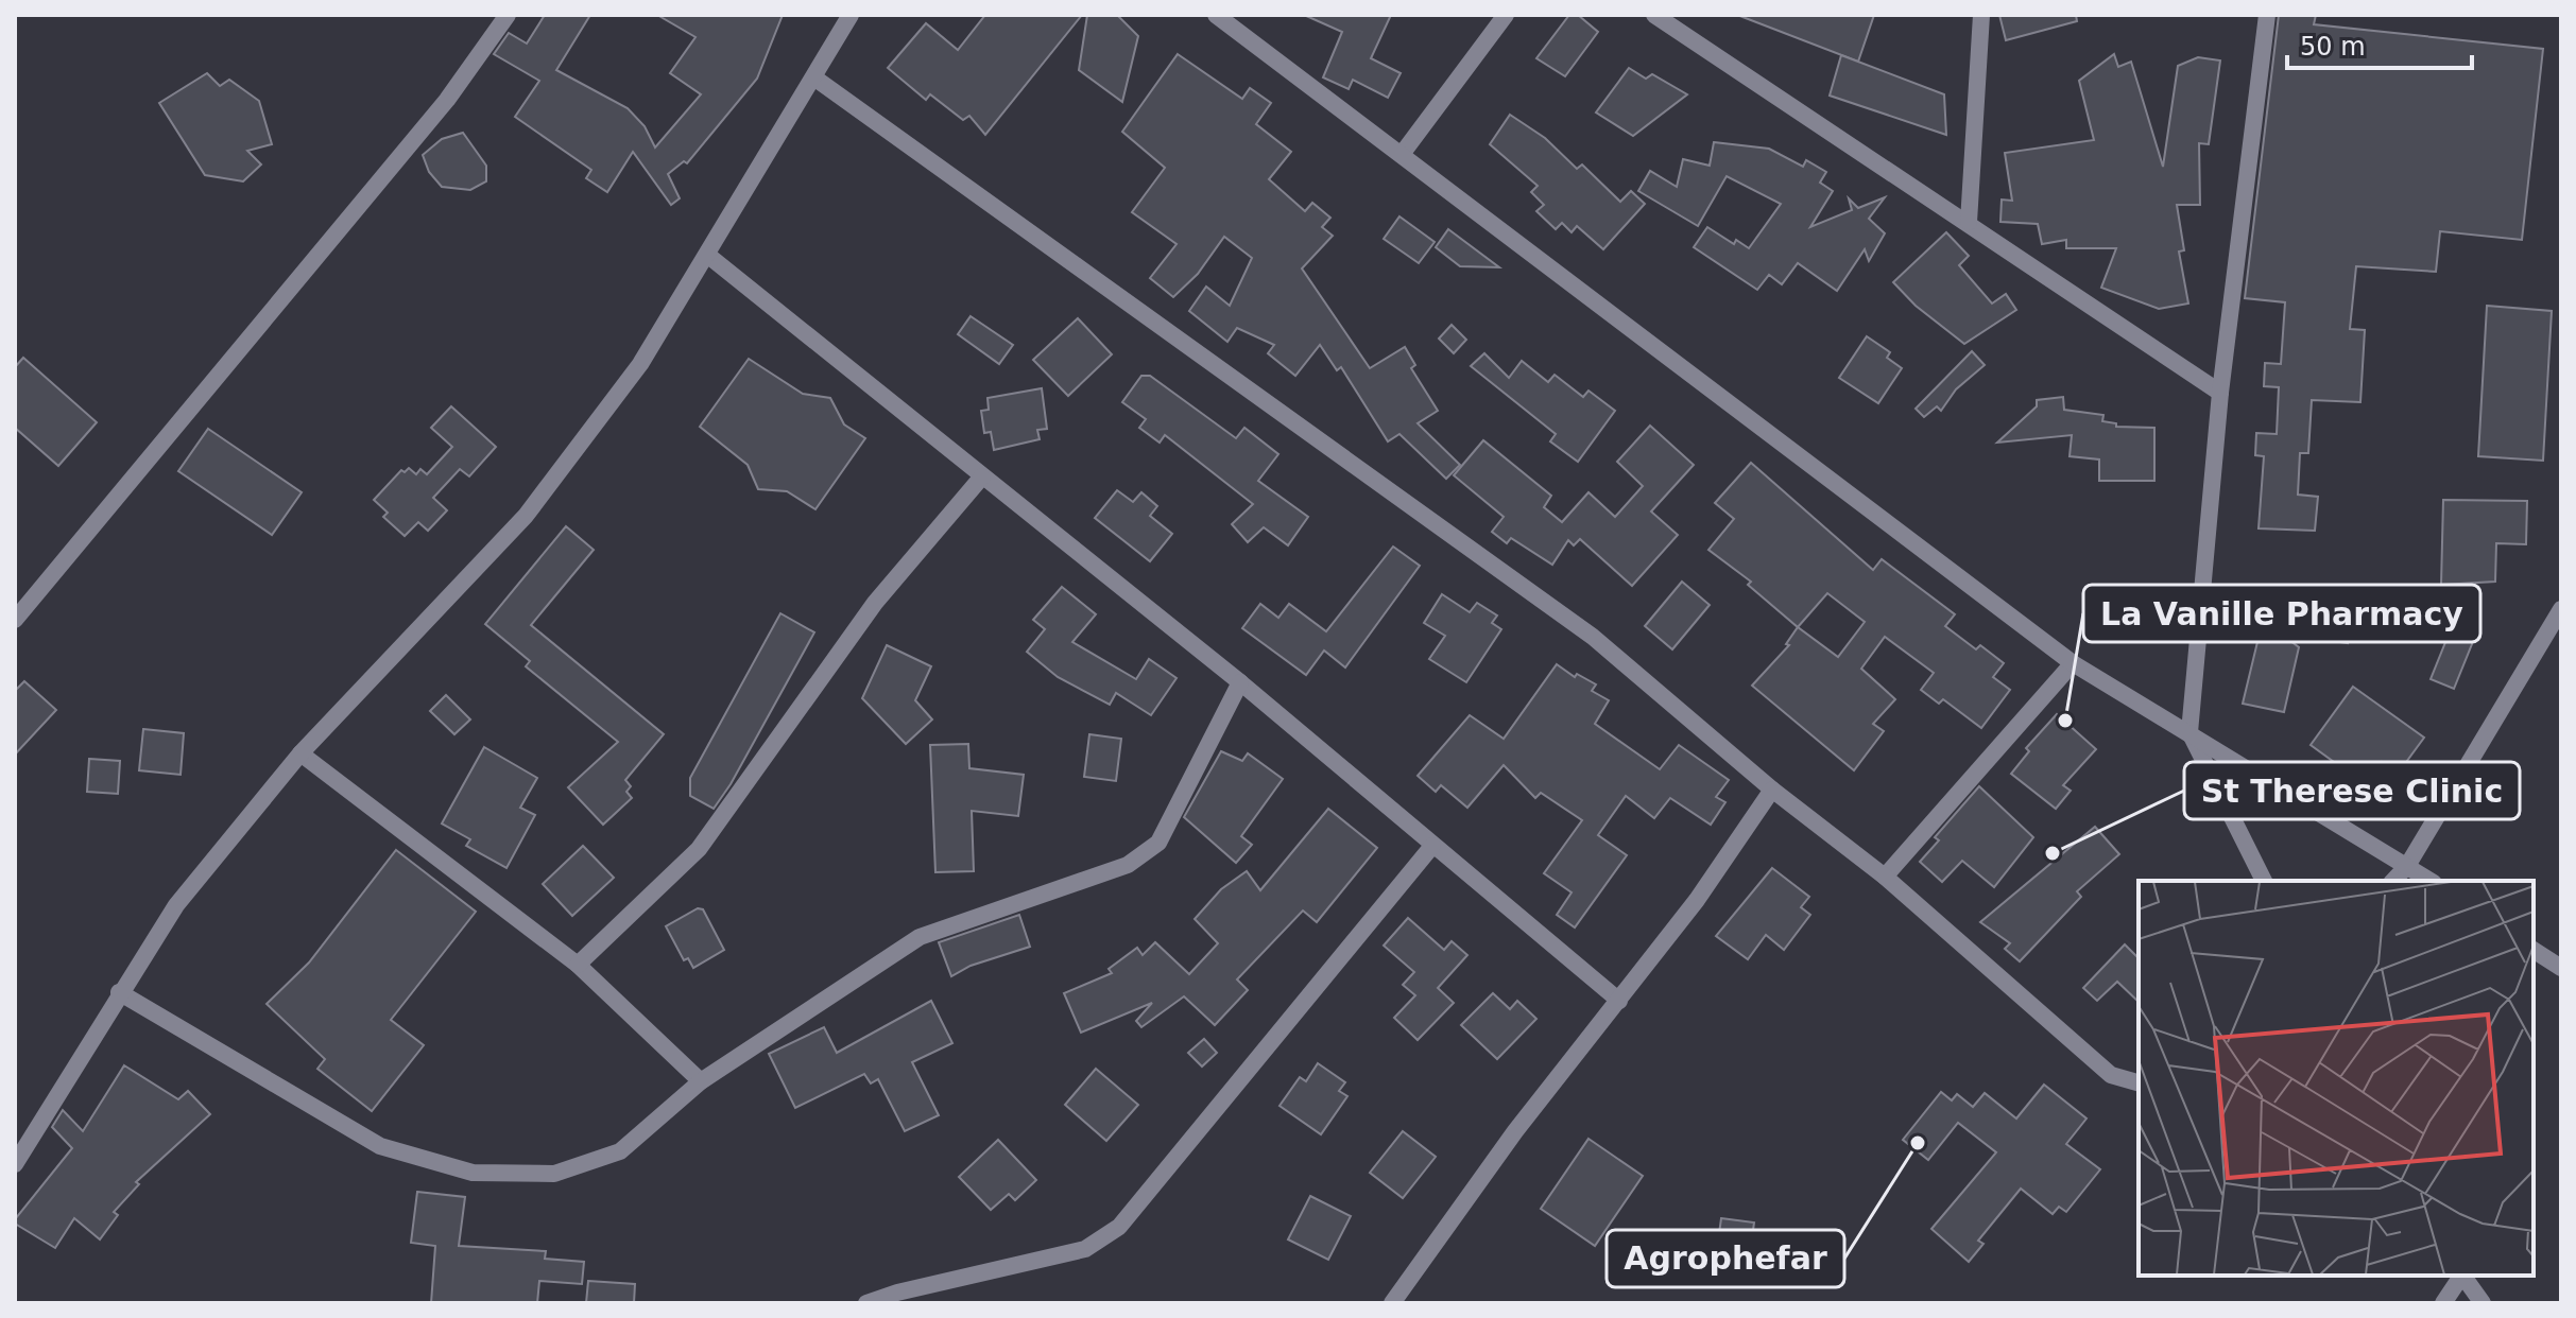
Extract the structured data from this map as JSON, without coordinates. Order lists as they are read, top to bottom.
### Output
{
  "places": ["La Vanille Pharmacy", "St Therese Clinic", "Agrophefar"],
  "scale_bar": "50 m"
}
